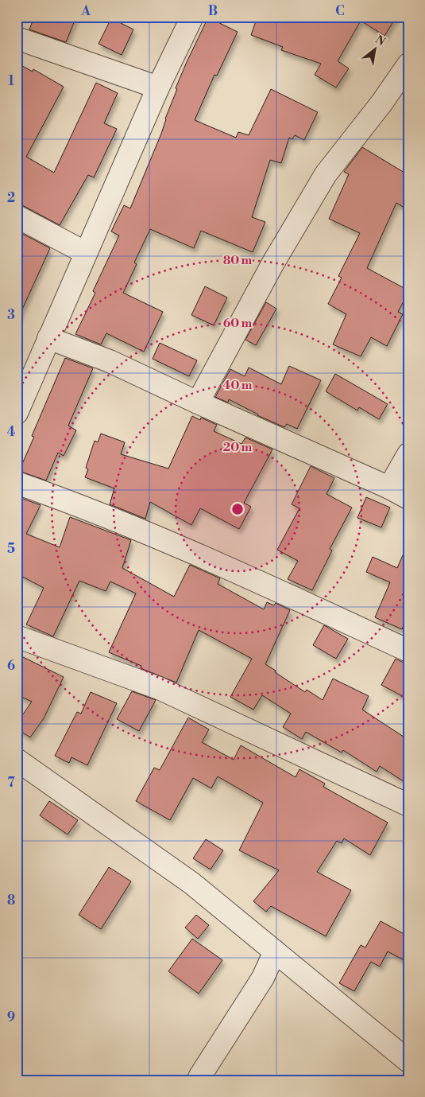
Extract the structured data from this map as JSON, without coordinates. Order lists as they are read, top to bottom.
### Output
{
  "north": "top right",
  "grid": {
    "columns": ["A", "B", "C"],
    "rows": [
      "1",
      "2",
      "3",
      "4",
      "5",
      "6",
      "7",
      "8",
      "9"
    ]
  },
  "rings": [
    "80 m",
    "60 m",
    "40 m",
    "20 m"
  ]
}
